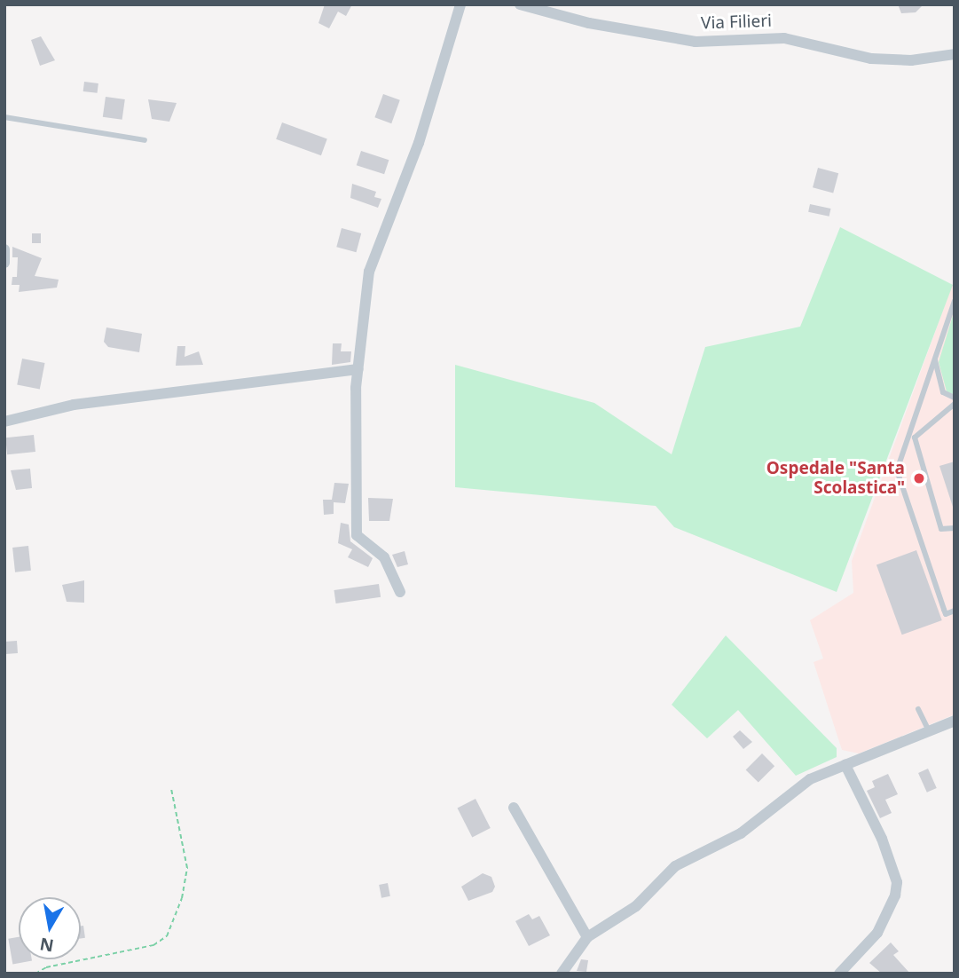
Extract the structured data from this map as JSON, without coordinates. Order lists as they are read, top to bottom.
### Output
{
  "streets": {
    "street": ["Via Filieri"]
  },
  "places": ["Ospedale \"Santa Scolastica\""],
  "north": "bottom"
}
